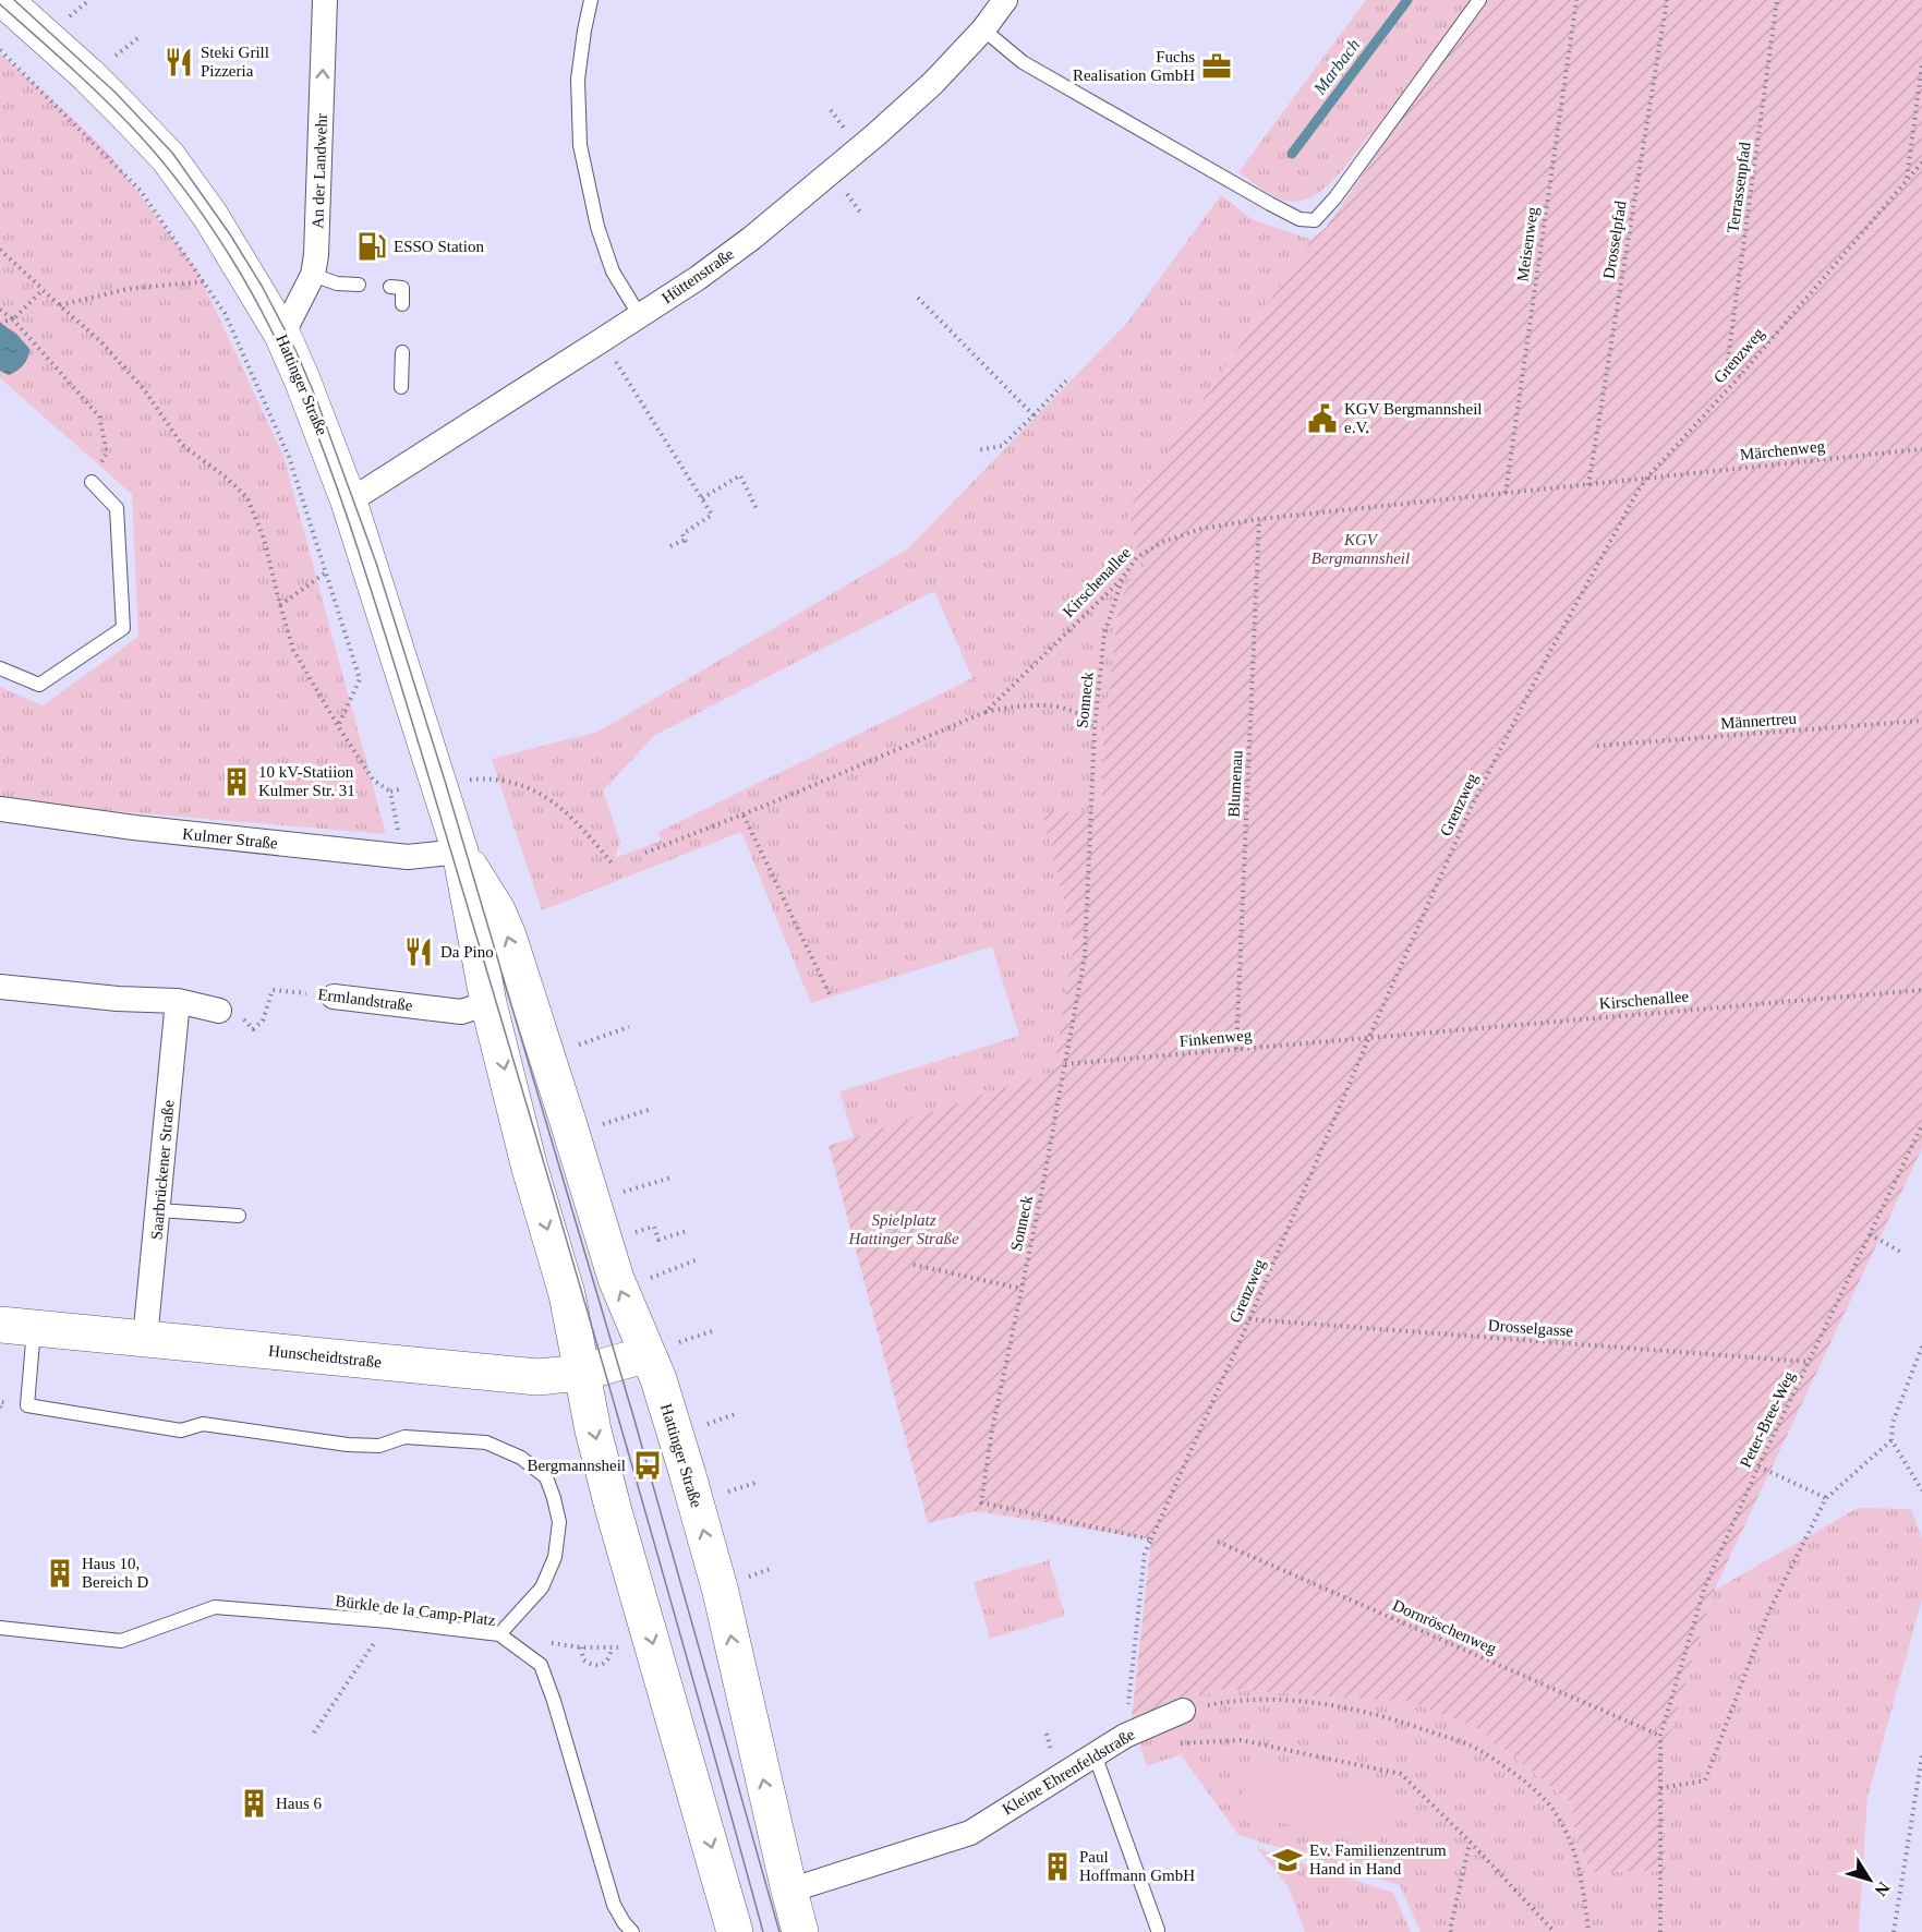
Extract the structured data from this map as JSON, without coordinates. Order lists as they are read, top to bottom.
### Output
{
  "streets": {
    "main road": ["Hattinger Straße", "Hunscheidtstraße"],
    "street": [
      "An der Landwehr",
      "Hüttenstraße",
      "Kulmer Straße",
      "Ermlandstraße",
      "Saarbrückener Straße",
      "Kleine Ehrenfeldstraße"
    ],
    "lane": ["Bürkle de la Camp-Platz"],
    "path": [
      "Terrassenpfad",
      "Drosselpfad",
      "Meisenweg",
      "Grenzweg",
      "Märchenweg",
      "Kirschenallee",
      "Sonneck",
      "Männertreu",
      "Blumenau",
      "Finkenweg",
      "Drosselgasse",
      "Peter-Bree-Weg",
      "Dornröschenweg"
    ]
  },
  "crossings": [
    ["An der Landwehr", "Hattinger Straße"],
    ["Terrassenpfad", "Grenzweg"],
    ["Drosselpfad", "Kirschenallee"],
    ["Meisenweg", "Kirschenallee"],
    ["Hüttenstraße", "Hattinger Straße"],
    ["Grenzweg", "Märchenweg"],
    ["Grenzweg", "Kirschenallee"],
    ["Grenzweg", "Sonneck"],
    ["Grenzweg", "Finkenweg"],
    ["Grenzweg", "Drosselgasse"],
    ["Hattinger Straße", "Kulmer Straße"],
    ["Hattinger Straße", "Ermlandstraße"],
    ["Hattinger Straße", "Hunscheidtstraße"],
    ["Hattinger Straße", "Kleine Ehrenfeldstraße"],
    ["Märchenweg", "Kirschenallee"],
    ["Kirschenallee", "Sonneck"],
    ["Kirschenallee", "Blumenau"],
    ["Kirschenallee", "Finkenweg"],
    ["Sonneck", "Finkenweg"],
    ["Blumenau", "Finkenweg"],
    ["Saarbrückener Straße", "Hunscheidtstraße"],
    ["Drosselgasse", "Peter-Bree-Weg"],
    ["Peter-Bree-Weg", "Dornröschenweg"]
  ],
  "one_way": ["An der Landwehr"],
  "water": ["Marbach"],
  "parks": ["KGV Bergmannsheil", "Spielplatz Hattinger Straße"],
  "places": {
    "restaurant": ["Steki Grill Pizzeria", "Da Pino"],
    "office": ["Fuchs Realisation GmbH"],
    "fuel station": ["ESSO Station"],
    "public building": ["KGV Bergmannsheil e.V."],
    "building": [
      "10 kV-Statiion Kulmer Str. 31",
      "Haus 10, Bereich D",
      "Haus 6",
      "Paul Hoffmann GmbH"
    ],
    "bus stop": ["Bergmannsheil"],
    "school or university": ["Ev. Familienzentrum Hand in Hand"]
  },
  "north": "bottom right"
}
